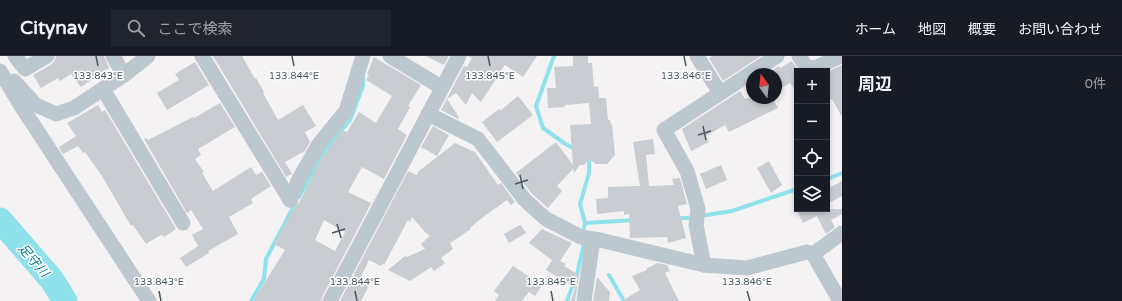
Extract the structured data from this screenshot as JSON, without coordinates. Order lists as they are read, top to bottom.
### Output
{
  "water": ["足守川"],
  "north": "top",
  "page": {
    "header": "Citynav",
    "search": "ここで検索",
    "nav": [
      "ホーム",
      "地図",
      "概要",
      "お問い合わせ"
    ],
    "heading": ["周辺", "0件"],
    "map_buttons": ["+", "−"]
  },
  "coordinates": [
    "133.843°E",
    "133.844°E",
    "133.845°E",
    "133.846°E"
  ]
}
